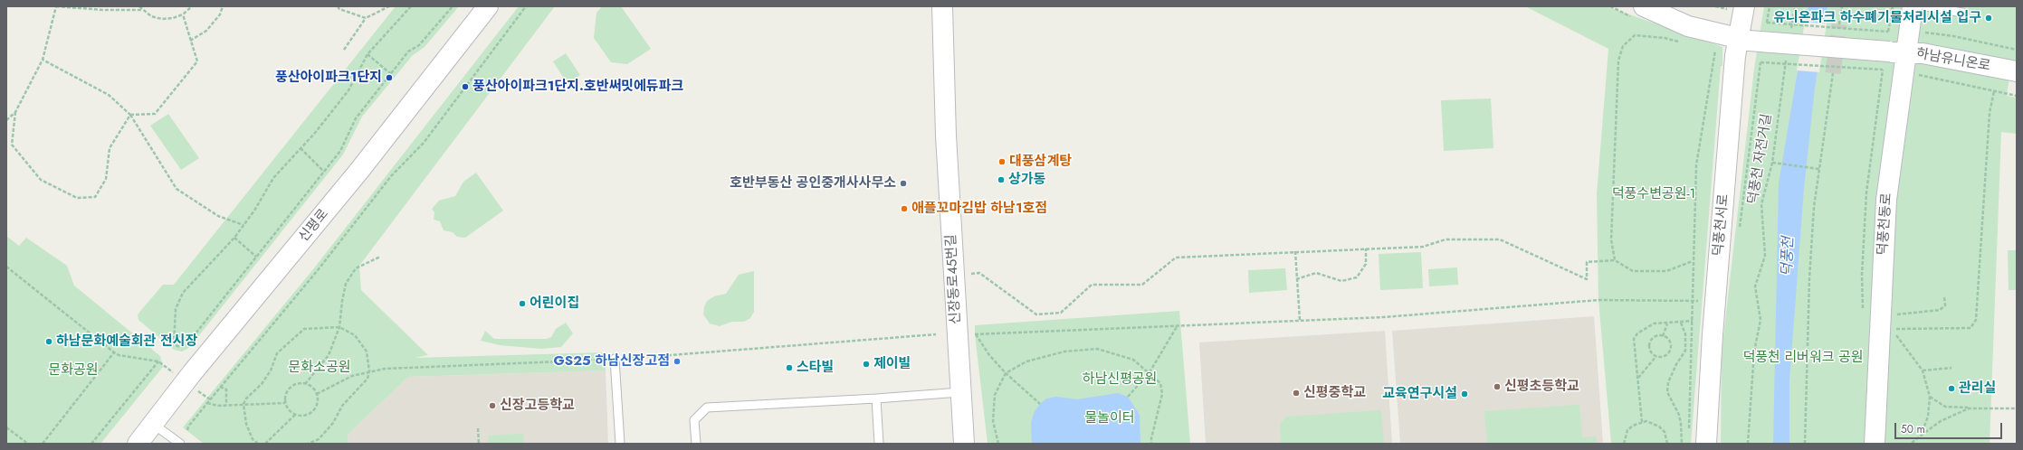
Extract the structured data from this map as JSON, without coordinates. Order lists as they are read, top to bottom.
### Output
{
  "streets": {
    "street": [
      "하남유니온로",
      "덕풍천동로",
      "덕풍천서로",
      "신평로",
      "신장동로45번길"
    ],
    "path": ["덕풍천 자전거길"]
  },
  "crossings": [
    ["하남유니온로", "덕풍천동로"],
    ["하남유니온로", "덕풍천서로"]
  ],
  "water": ["덕풍천"],
  "parks": [
    "덕풍수변공원-1",
    "덕풍천 리버워크 공원",
    "문화소공원",
    "문화공원",
    "하남신평공원",
    "물놀이터"
  ],
  "places": [
    "유니온파크 하수폐기물처리시설 입구",
    "풍산아이파크1단지",
    "풍산아이파크1단지.호반써밋에듀파크",
    "대풍삼계탕",
    "상가동",
    "호반부동산 공인중개사사무소",
    "애플꼬마김밥 하남1호점",
    "어린이집",
    "하남문화예술회관 전시장",
    "GS25 하남신장고점",
    "제이빌",
    "스타빌",
    "신평초등학교",
    "관리실",
    "신평중학교",
    "교육연구시설",
    "신장고등학교"
  ],
  "scale_bar": "50 m"
}
